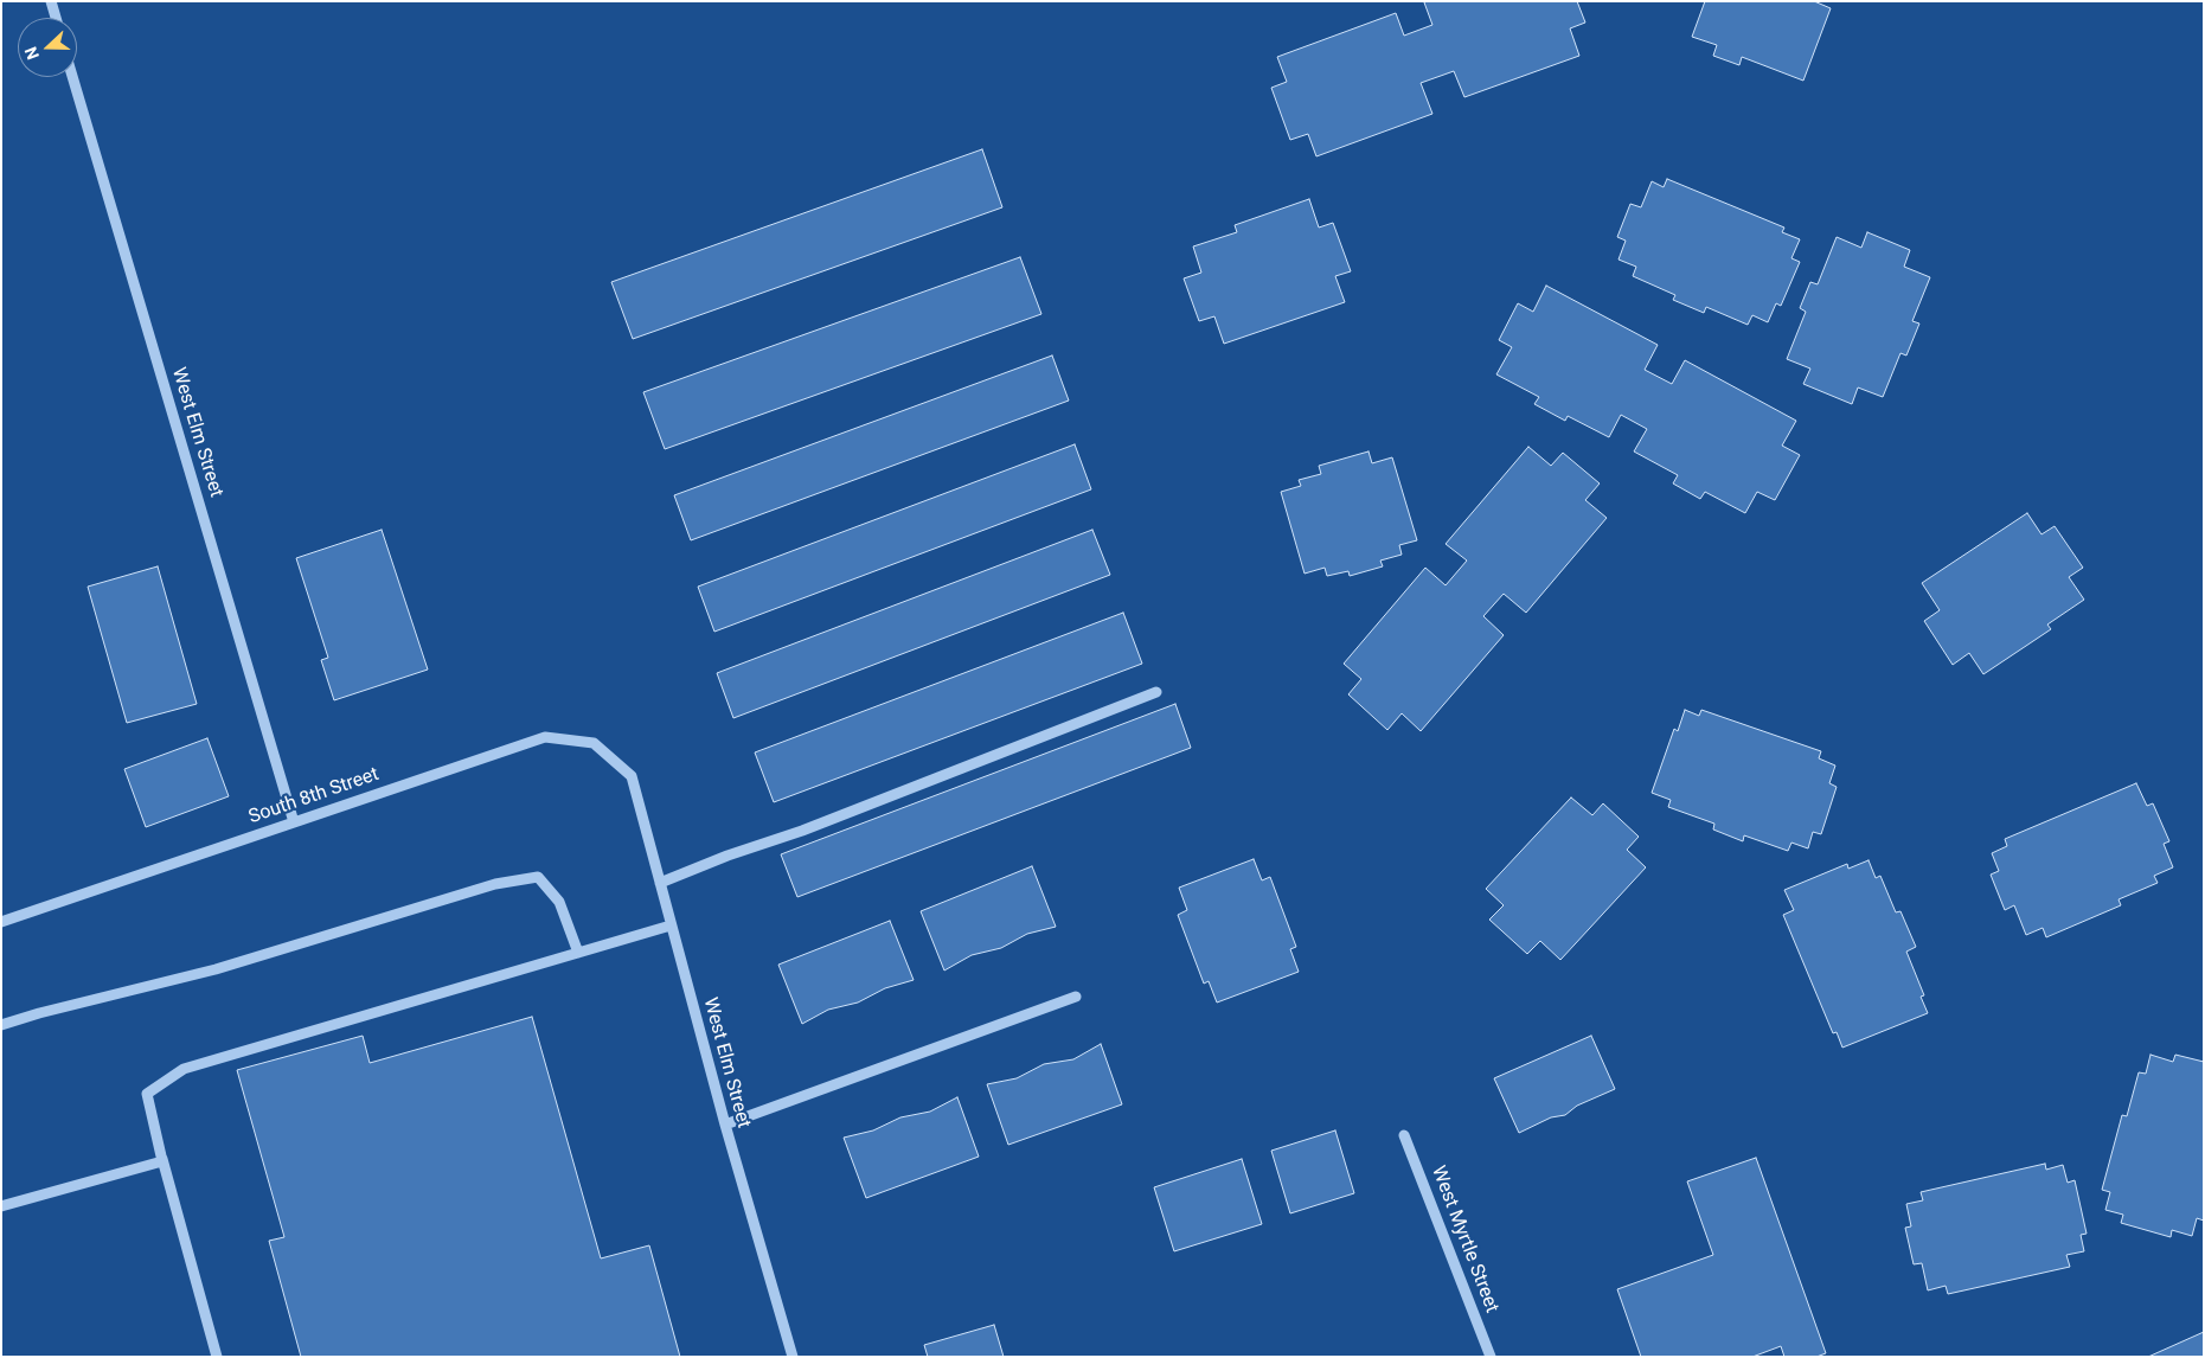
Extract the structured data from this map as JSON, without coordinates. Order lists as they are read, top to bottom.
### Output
{
  "streets": {
    "street": ["West Elm Street", "South 8th Street", "West Myrtle Street"]
  },
  "crossings": [
    ["West Elm Street", "South 8th Street"]
  ],
  "north": "left"
}
